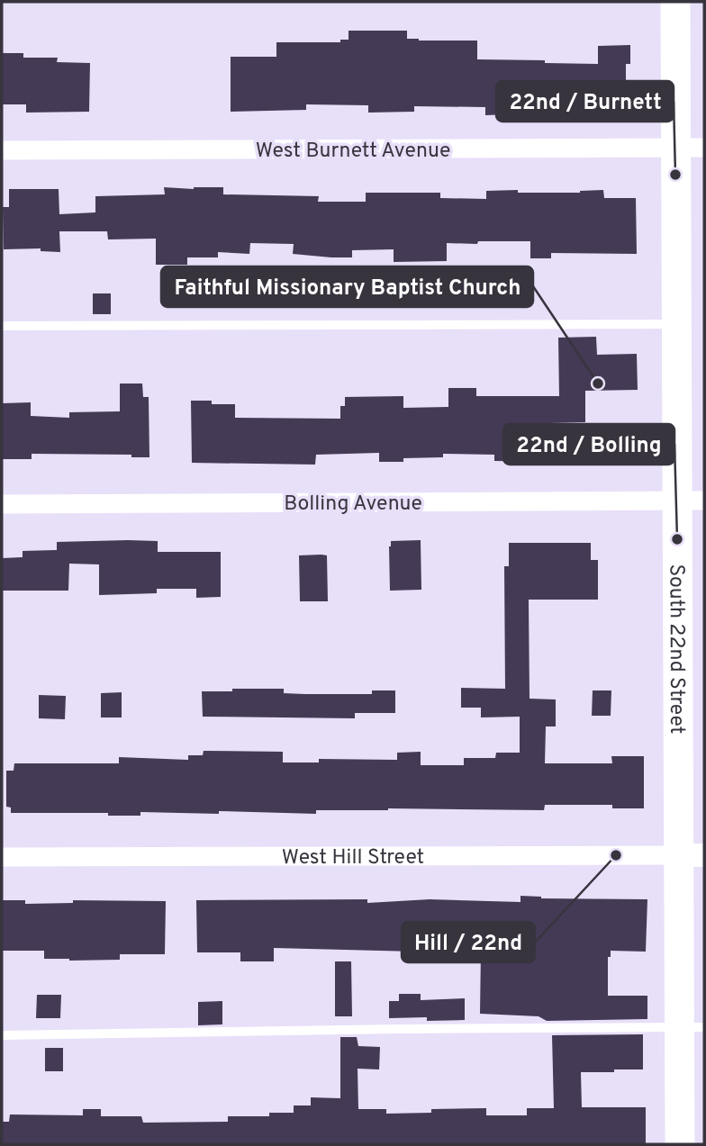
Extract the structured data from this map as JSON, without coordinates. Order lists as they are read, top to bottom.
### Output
{
  "streets": {
    "main road": ["South 22nd Street"],
    "street": ["West Burnett Avenue", "Bolling Avenue", "West Hill Street"]
  },
  "crossings": [
    ["West Burnett Avenue", "South 22nd Street"],
    ["Bolling Avenue", "South 22nd Street"],
    ["South 22nd Street", "West Hill Street"]
  ],
  "places": [
    "22nd / Burnett",
    "Faithful Missionary Baptist Church",
    "22nd / Bolling",
    "Hill / 22nd"
  ]
}
